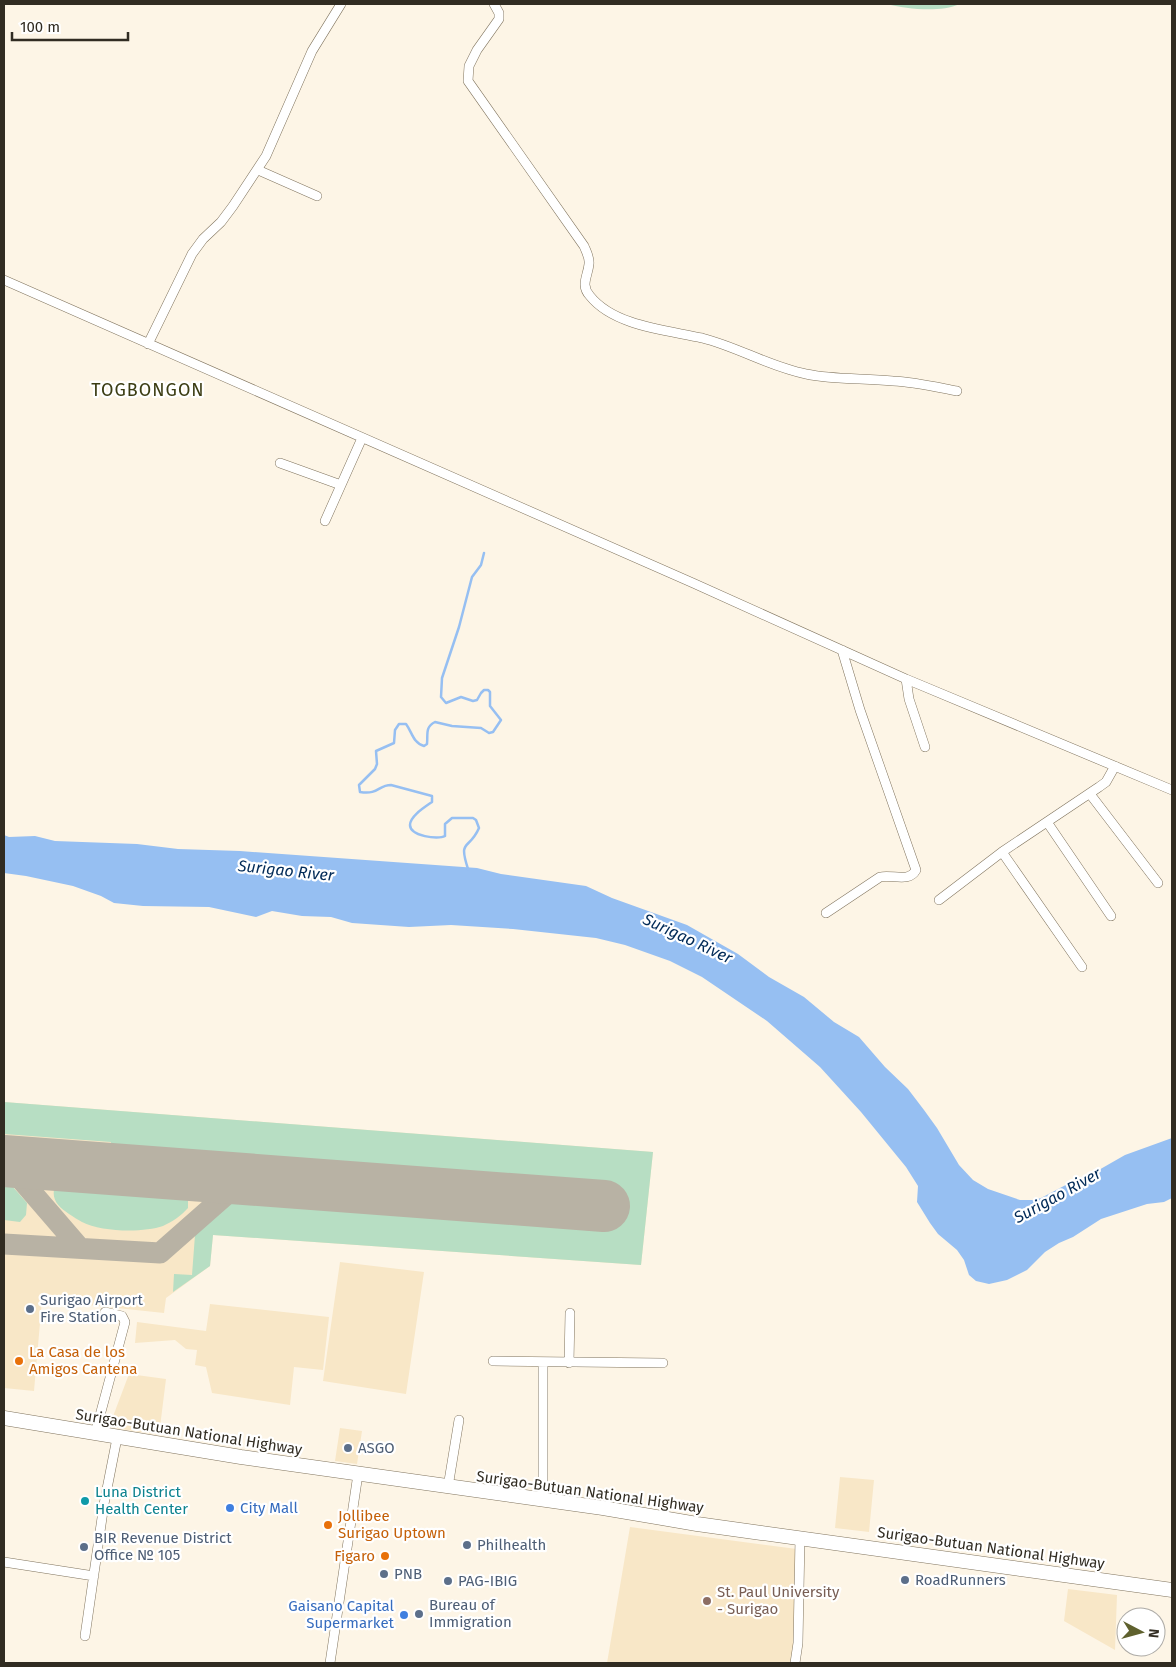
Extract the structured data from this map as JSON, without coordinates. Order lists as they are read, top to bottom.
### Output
{
  "streets": {
    "highway": ["Surigao-Butuan National Highway"]
  },
  "districts": ["TOGBONGON"],
  "water": ["Surigao River"],
  "places": [
    "Surigao Airport Fire Station",
    "La Casa de los Amigos Cantena",
    "ASGO",
    "Luna District Health Center",
    "City Mall",
    "Jollibee Surigao Uptown",
    "Philhealth",
    "BIR Revenue District Office № 105",
    "Figaro",
    "PNB",
    "RoadRunners",
    "PAG-IBIG",
    "St. Paul University - Surigao",
    "Bureau of Immigration",
    "Gaisano Capital Supermarket"
  ],
  "scale_bar": "100 m",
  "north": "right"
}
